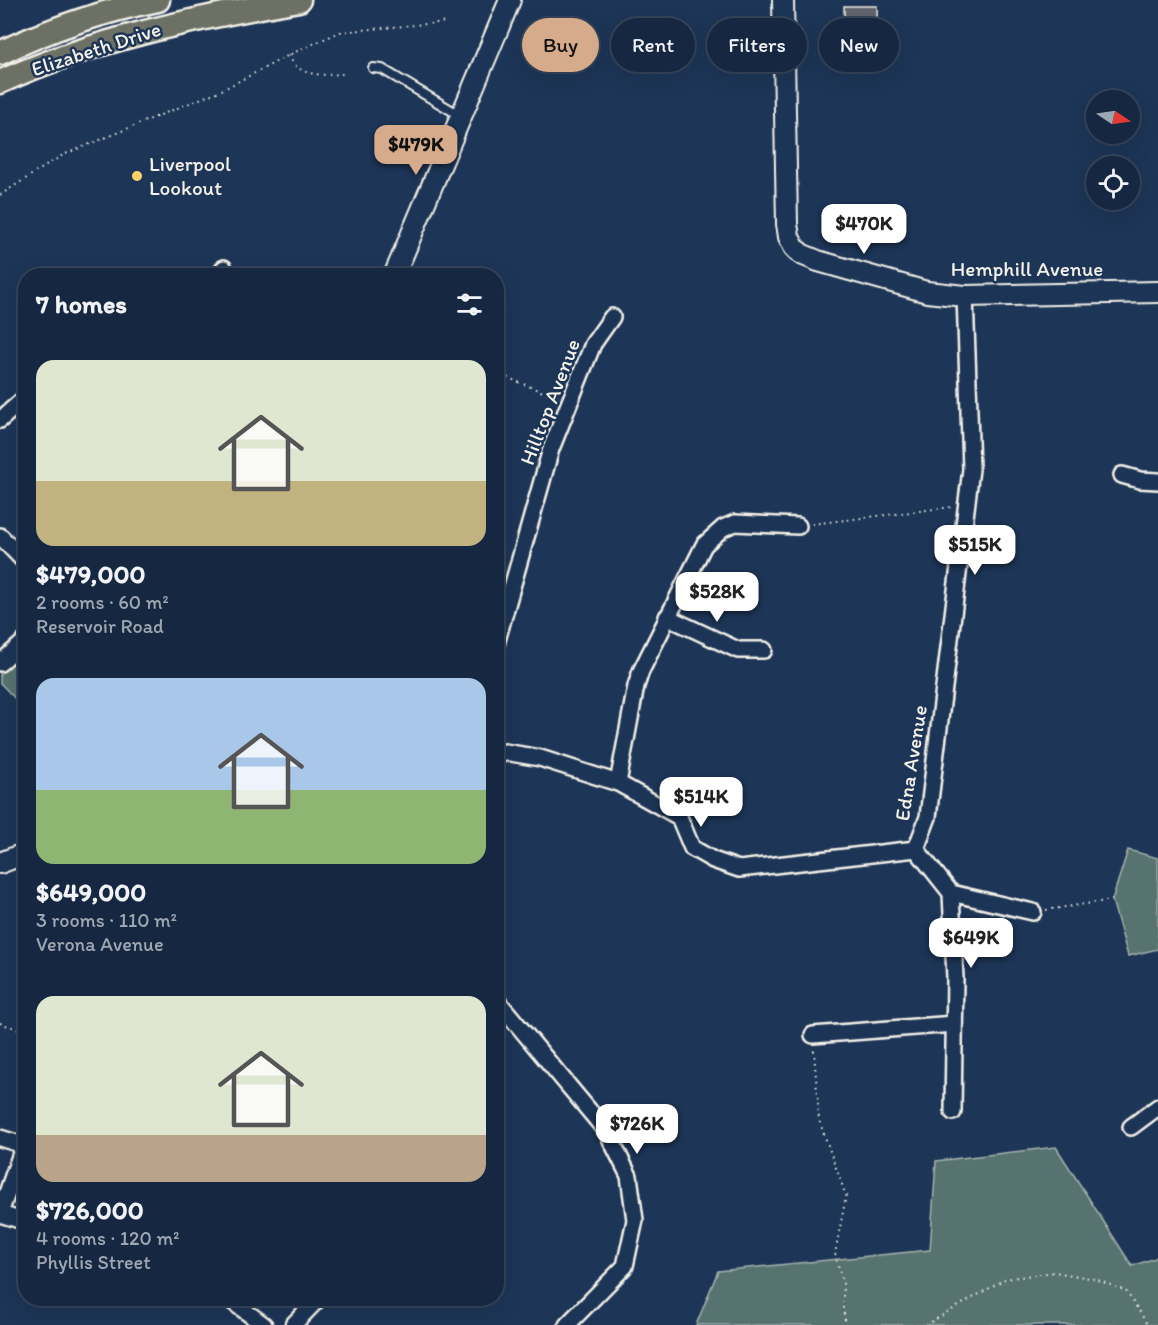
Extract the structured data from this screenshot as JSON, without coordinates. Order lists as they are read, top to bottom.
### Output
{
  "streets": {
    "main road": ["Elizabeth Drive"],
    "street": ["Hemphill Avenue", "Hilltop Avenue", "Edna Avenue"]
  },
  "crossings": [
    ["Hemphill Avenue", "Edna Avenue"]
  ],
  "places": ["Liverpool Lookout"],
  "north": "right",
  "page": {
    "chip": [
      "Buy",
      "Rent",
      "Filters",
      "New"
    ],
    "price": [
      "$479K",
      "$470K",
      "$515K",
      "$528K",
      "$514K",
      "$649K",
      "$726K"
    ],
    "heading": "7 homes",
    "list": [
      {
        "name": "$479,000",
        "note": "2 rooms · 60 m² · Reservoir Road"
      },
      {
        "name": "$649,000",
        "note": "3 rooms · 110 m² · Verona Avenue"
      },
      {
        "name": "$726,000",
        "note": "4 rooms · 120 m² · Phyllis Street"
      }
    ]
  }
}
